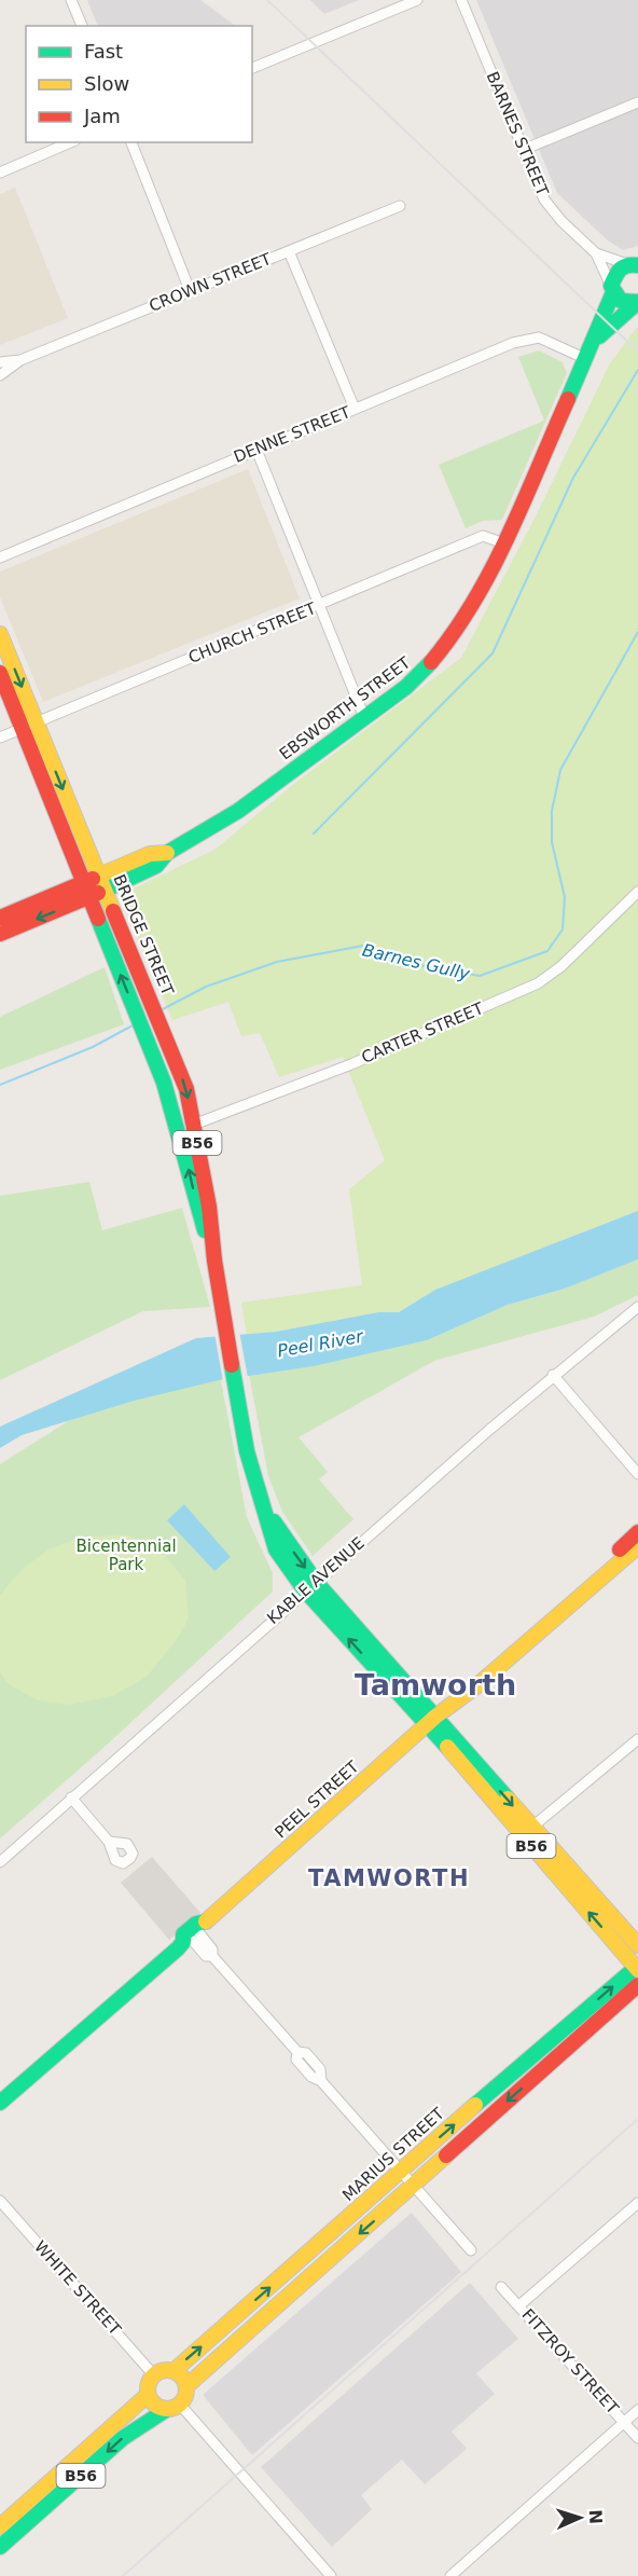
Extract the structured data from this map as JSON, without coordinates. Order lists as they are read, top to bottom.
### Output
{
  "streets": {
    "main road": [
      "EBSWORTH STREET",
      "BRIDGE STREET",
      "B56",
      "PEEL STREET",
      "MARIUS STREET"
    ],
    "street": [
      "BARNES STREET",
      "CROWN STREET",
      "DENNE STREET",
      "CHURCH STREET",
      "CARTER STREET",
      "KABLE AVENUE",
      "WHITE STREET",
      "FITZROY STREET"
    ]
  },
  "crossings": [
    ["BARNES STREET", "EBSWORTH STREET"],
    ["DENNE STREET", "EBSWORTH STREET"],
    ["CHURCH STREET", "EBSWORTH STREET"],
    ["CHURCH STREET", "BRIDGE STREET"],
    ["EBSWORTH STREET", "BRIDGE STREET"],
    ["BRIDGE STREET", "CARTER STREET"],
    ["BRIDGE STREET", "B56"],
    ["BRIDGE STREET", "KABLE AVENUE"],
    ["B56", "KABLE AVENUE"],
    ["B56", "PEEL STREET"],
    ["B56", "MARIUS STREET"],
    ["B56", "WHITE STREET"],
    ["MARIUS STREET", "WHITE STREET"]
  ],
  "districts": ["Tamworth", "TAMWORTH"],
  "water": ["Barnes Gully", "Peel River"],
  "parks": ["Bicentennial Park"],
  "legend": ["Fast", "Slow", "Jam"],
  "north": "right"
}
